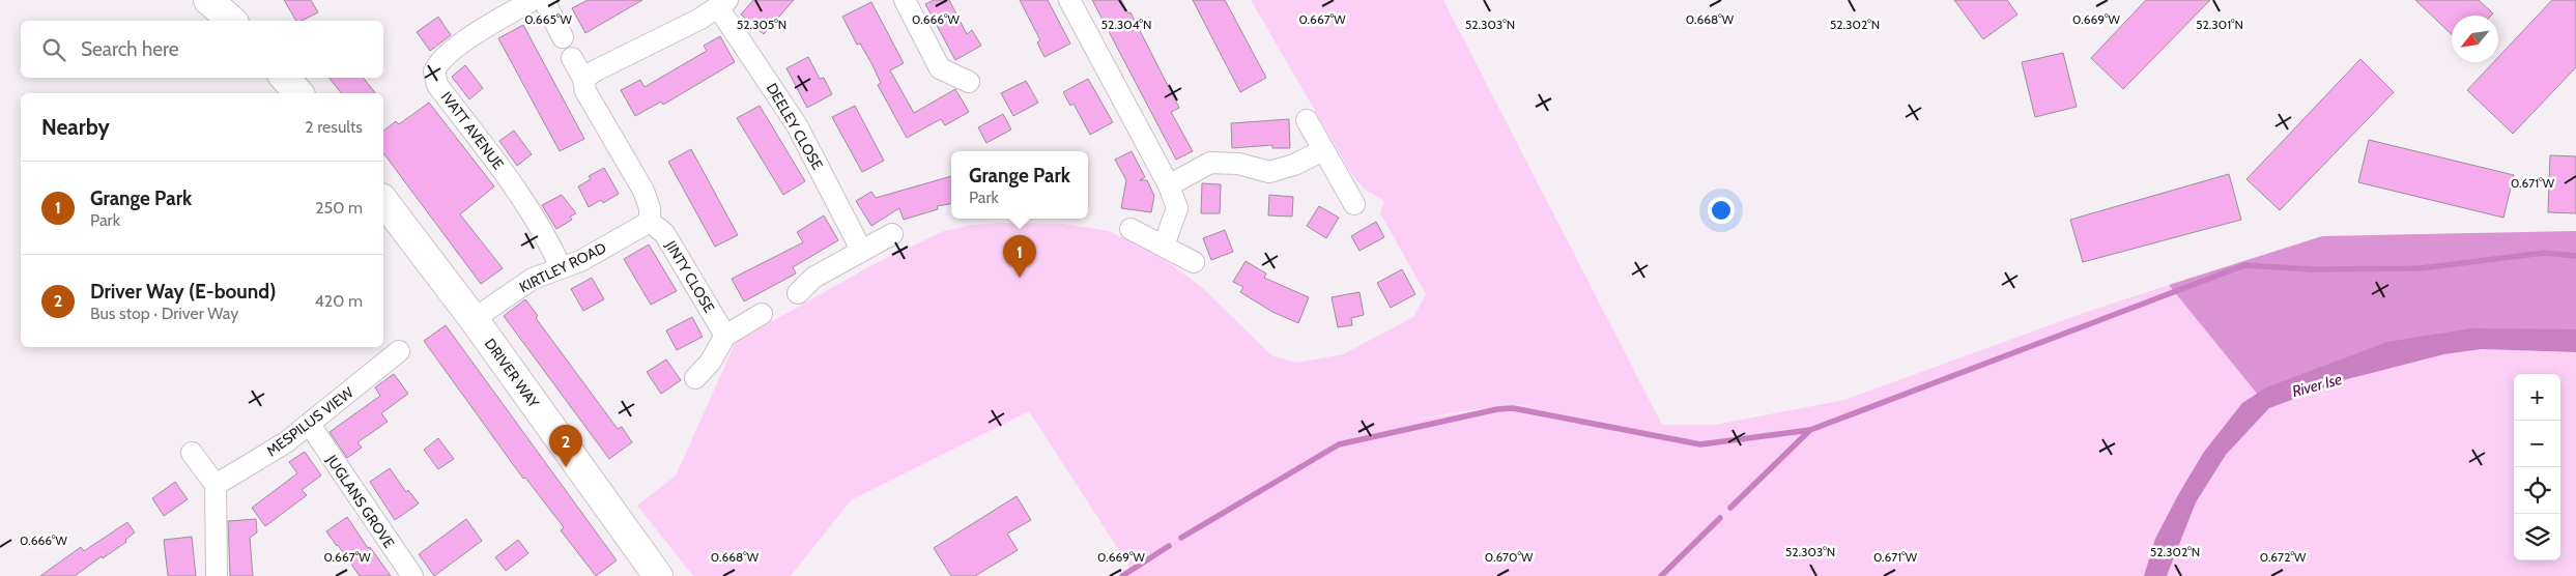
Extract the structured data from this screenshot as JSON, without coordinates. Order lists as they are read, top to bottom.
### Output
{
  "streets": {
    "main road": ["DRIVER WAY"],
    "street": [
      "DEELEY CLOSE",
      "IVATT AVENUE",
      "KIRTLEY ROAD",
      "JINTY CLOSE",
      "MESPILUS VIEW",
      "JUGLANS GROVE"
    ]
  },
  "crossings": [
    ["IVATT AVENUE", "KIRTLEY ROAD"],
    ["KIRTLEY ROAD", "JINTY CLOSE"],
    ["KIRTLEY ROAD", "DRIVER WAY"],
    ["MESPILUS VIEW", "JUGLANS GROVE"]
  ],
  "water": ["River Ise"],
  "north": "bottom left",
  "page": {
    "search": "Search here",
    "heading": ["Nearby", "2 results"],
    "popup": ["Grange Park", "Park"],
    "list": [
      {
        "mark": "1",
        "name": "Grange Park",
        "note": "Park",
        "value": "250 m"
      },
      {
        "mark": "2",
        "name": "Driver Way (E-bound)",
        "note": "Bus stop · Driver Way",
        "value": "420 m"
      }
    ],
    "pins": ["1", "2"],
    "map_buttons": ["+", "−"]
  },
  "coordinates": [
    "0.665°W",
    "0.666°W",
    "0.667°W",
    "0.668°W",
    "0.669°W",
    "52.305°N",
    "52.304°N",
    "52.303°N",
    "52.302°N",
    "52.301°N",
    "0.671°W",
    "0.670°W",
    "0.672°W"
  ]
}
